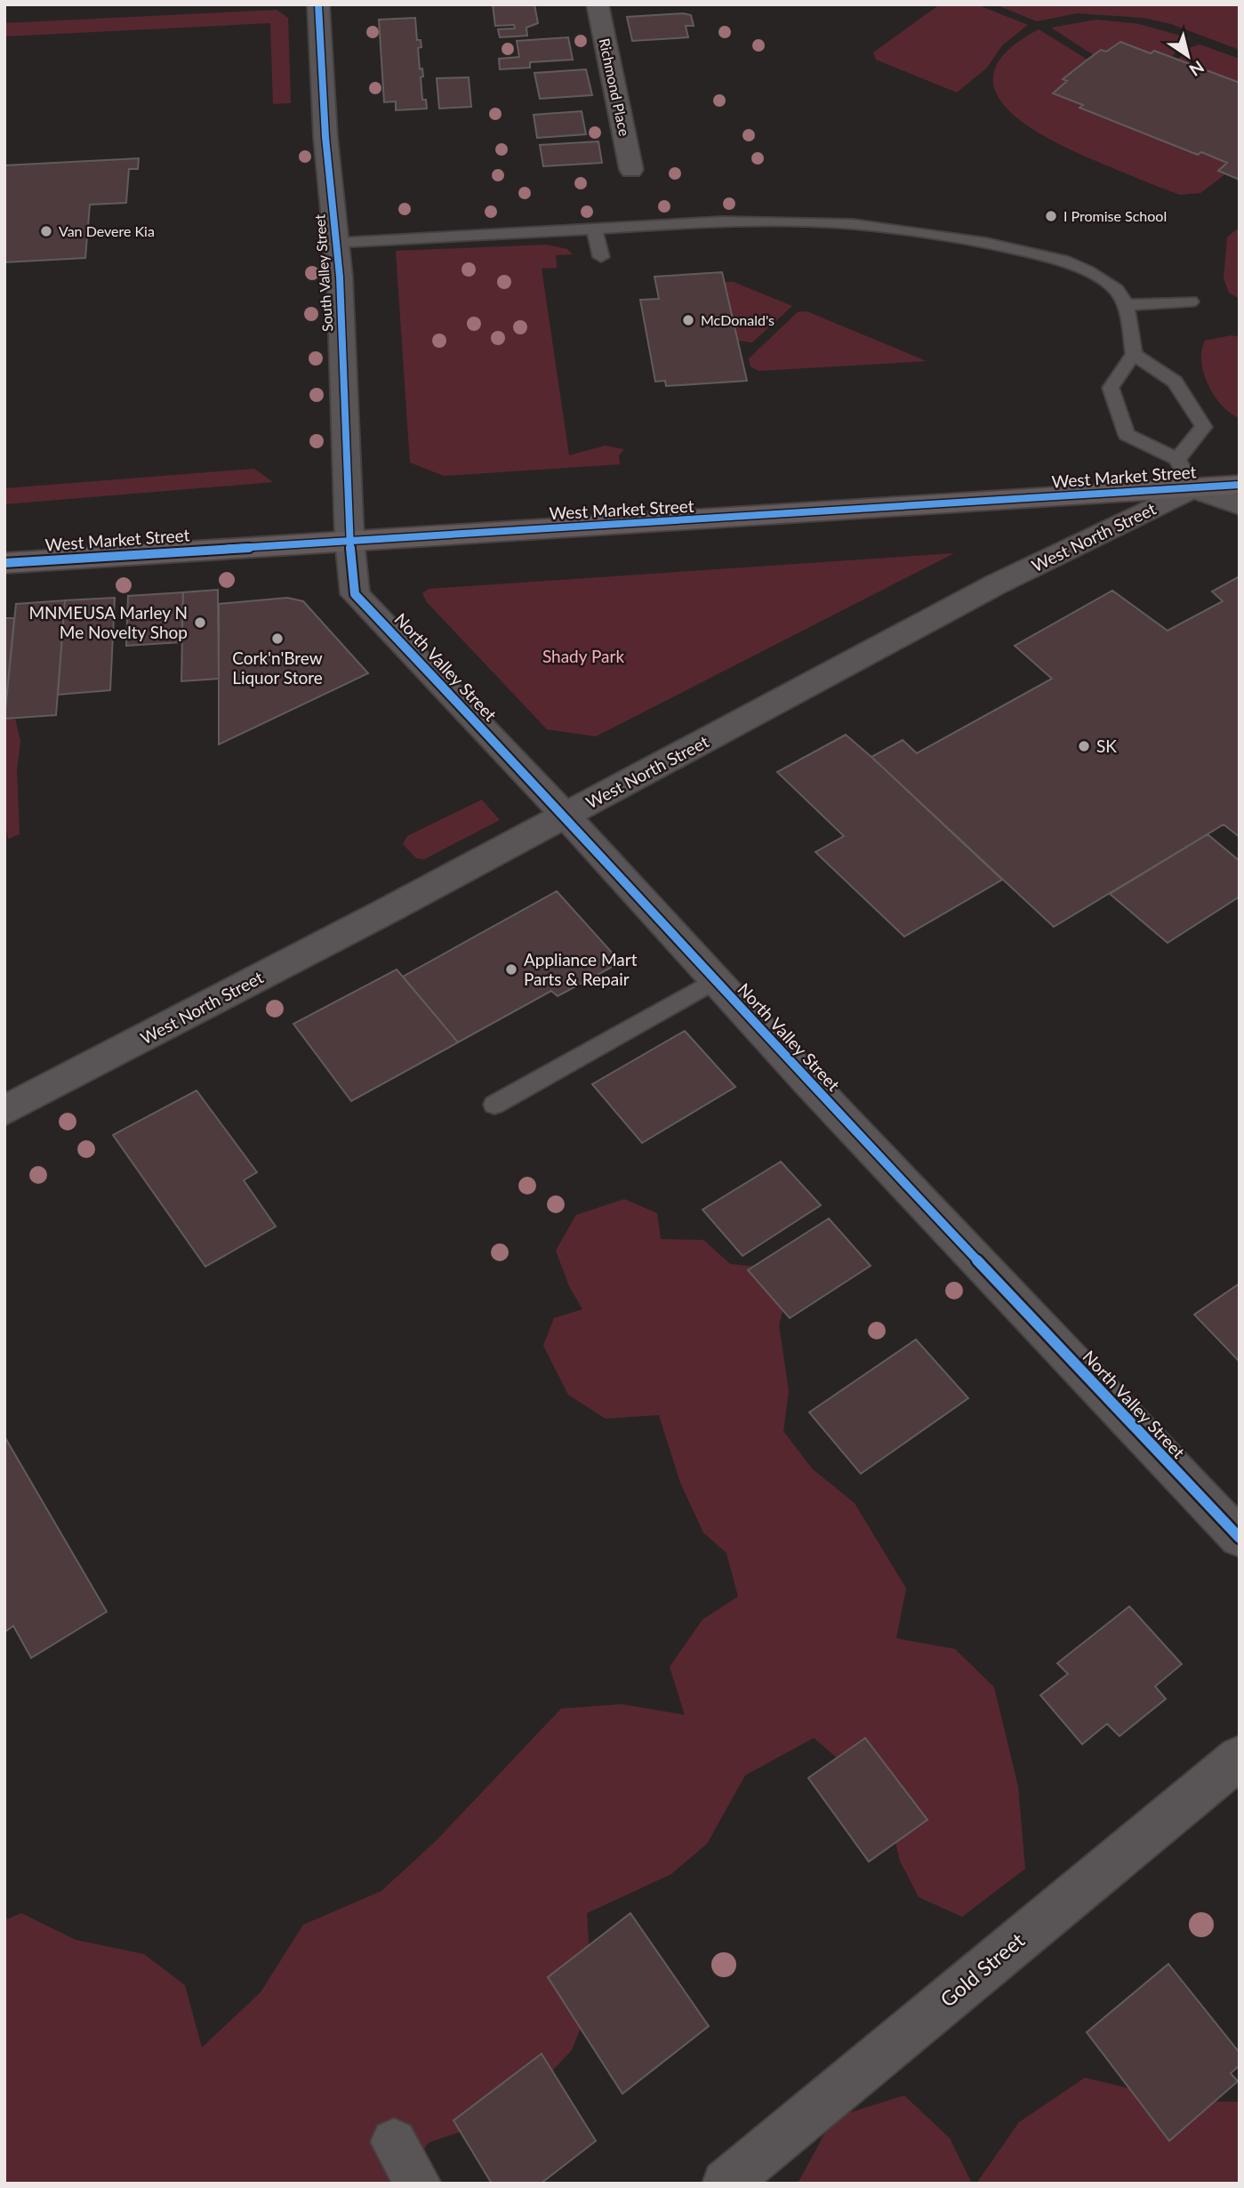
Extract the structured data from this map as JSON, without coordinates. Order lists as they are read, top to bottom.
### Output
{
  "streets": {
    "main road": ["West Market Street"],
    "street": [
      "Richmond Place",
      "South Valley Street",
      "West North Street",
      "North Valley Street",
      "Gold Street"
    ]
  },
  "crossings": [
    ["South Valley Street", "West Market Street"],
    ["South Valley Street", "North Valley Street"],
    ["West Market Street", "West North Street"],
    ["West Market Street", "North Valley Street"],
    ["West North Street", "North Valley Street"]
  ],
  "parks": ["Shady Park"],
  "places": [
    "I Promise School",
    "Van Devere Kia",
    "McDonald's",
    "MNMEUSA Marley N Me Novelty Shop",
    "Cork'n'Brew Liquor Store",
    "SK",
    "Appliance Mart Parts & Repair"
  ],
  "north": "bottom right"
}
